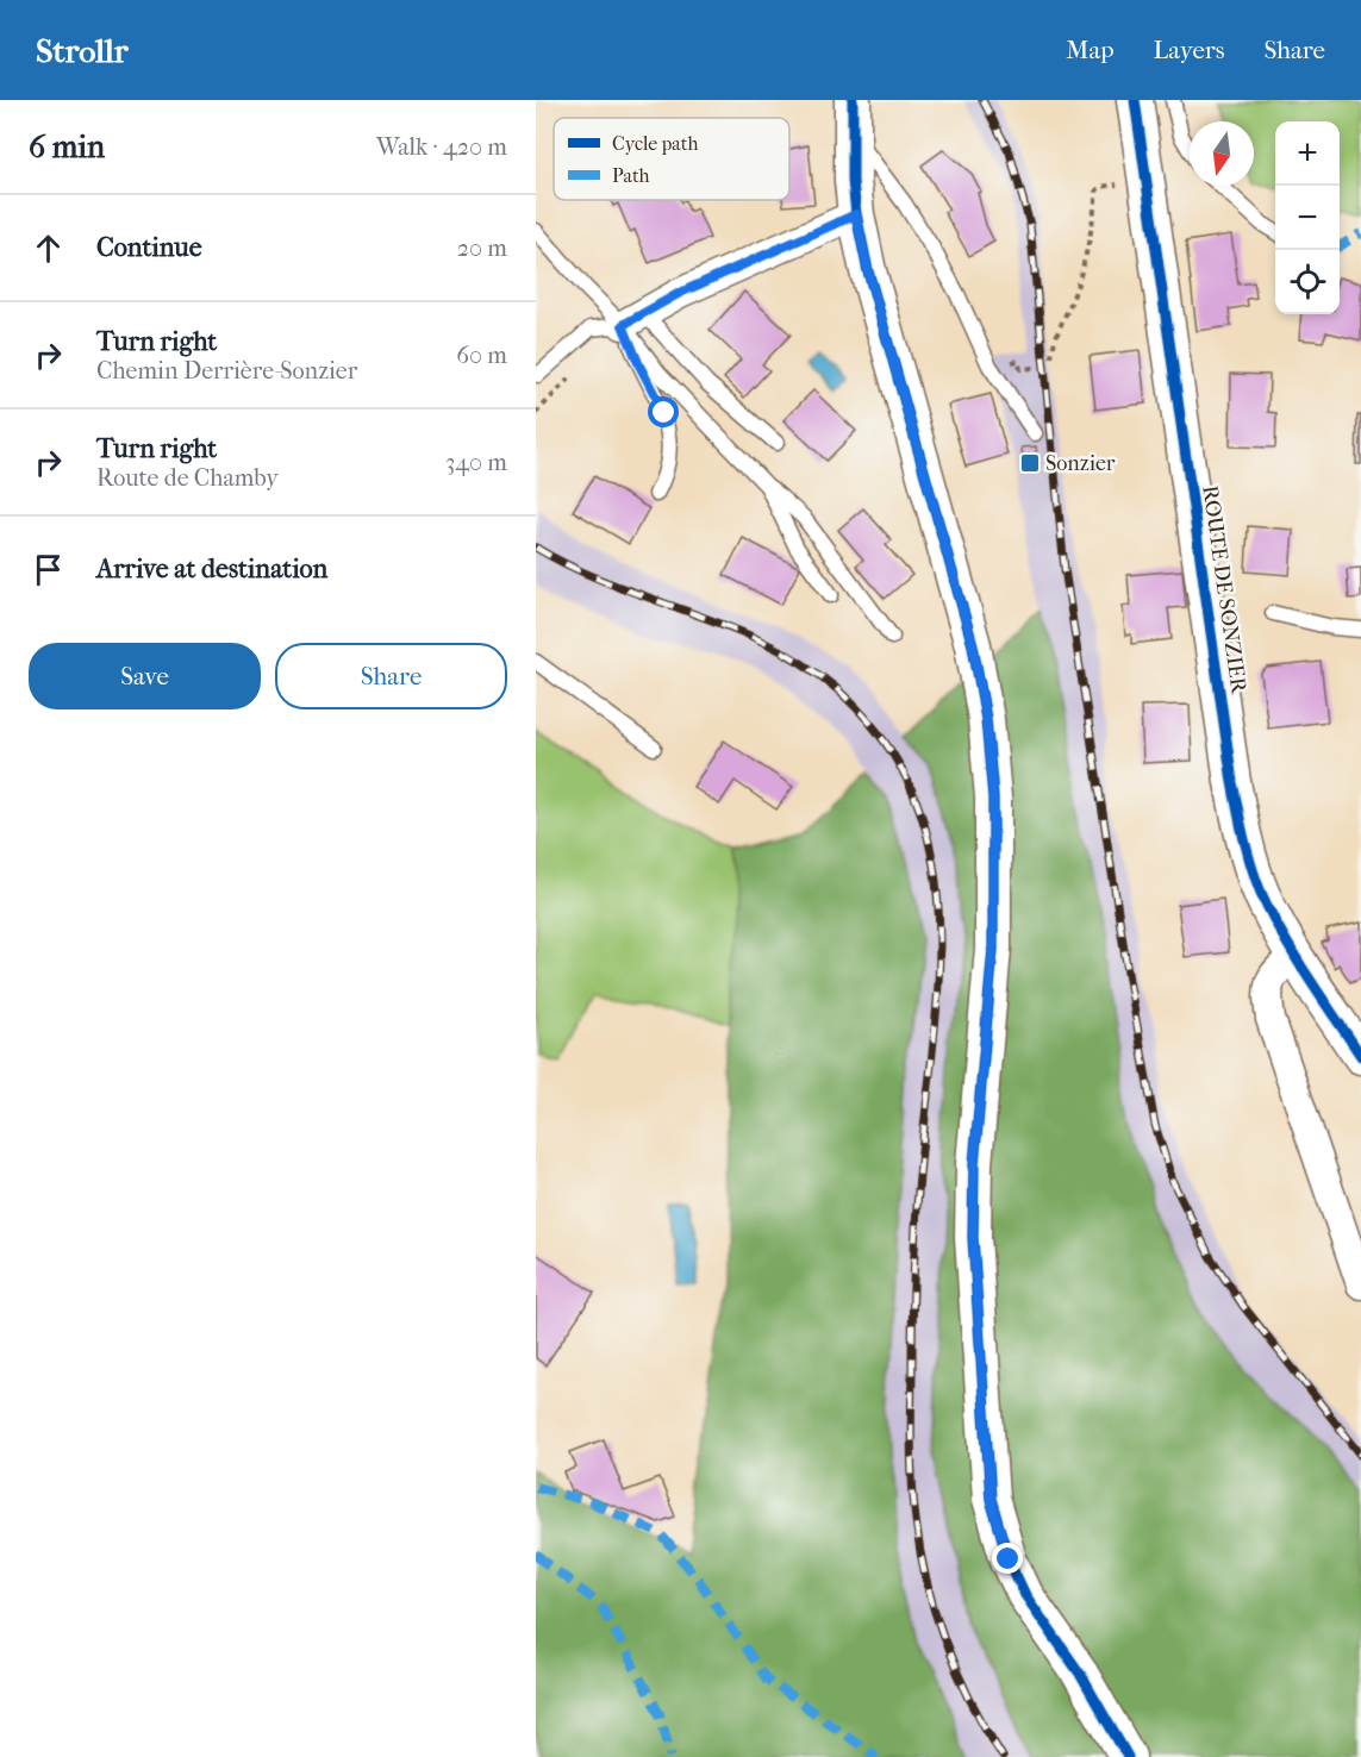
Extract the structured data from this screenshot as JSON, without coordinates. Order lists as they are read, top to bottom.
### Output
{
  "streets": {
    "street": ["ROUTE DE SONZIER"]
  },
  "places": {
    "transit": ["Sonzier"]
  },
  "legend": ["Cycle path", "Path"],
  "north": "bottom",
  "page": {
    "header": "Strollr",
    "nav": ["Map", "Layers", "Share"],
    "heading": ["6 min", "Walk · 420 m"],
    "map_buttons": ["+", "−"],
    "list": [
      ["Continue", "20 m"],
      ["Turn right", "Chemin Derrière-Sonzier", "60 m"],
      ["Turn right", "Route de Chamby", "340 m"],
      "Arrive at destination"
    ],
    "buttons": ["Save", "Share"]
  }
}
